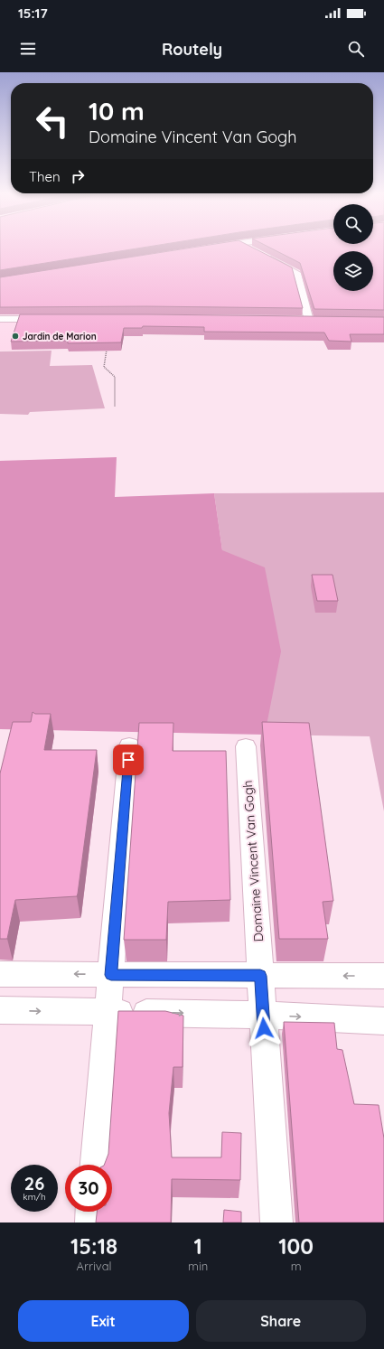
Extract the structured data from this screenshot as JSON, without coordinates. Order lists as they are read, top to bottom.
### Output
{
  "streets": {
    "street": ["Domaine Vincent Van Gogh"]
  },
  "places": ["Jardin de Marion"],
  "page": {
    "status": "15:17",
    "header": "Routely",
    "turn": ["10 m", "Domaine Vincent Van Gogh"],
    "then": "Then",
    "speed": "26 km/h",
    "limit": "30",
    "eta": [
      "15:18",
      "Arrival",
      "1",
      "min",
      "100",
      "m"
    ],
    "buttons": ["Exit", "Share"]
  }
}
